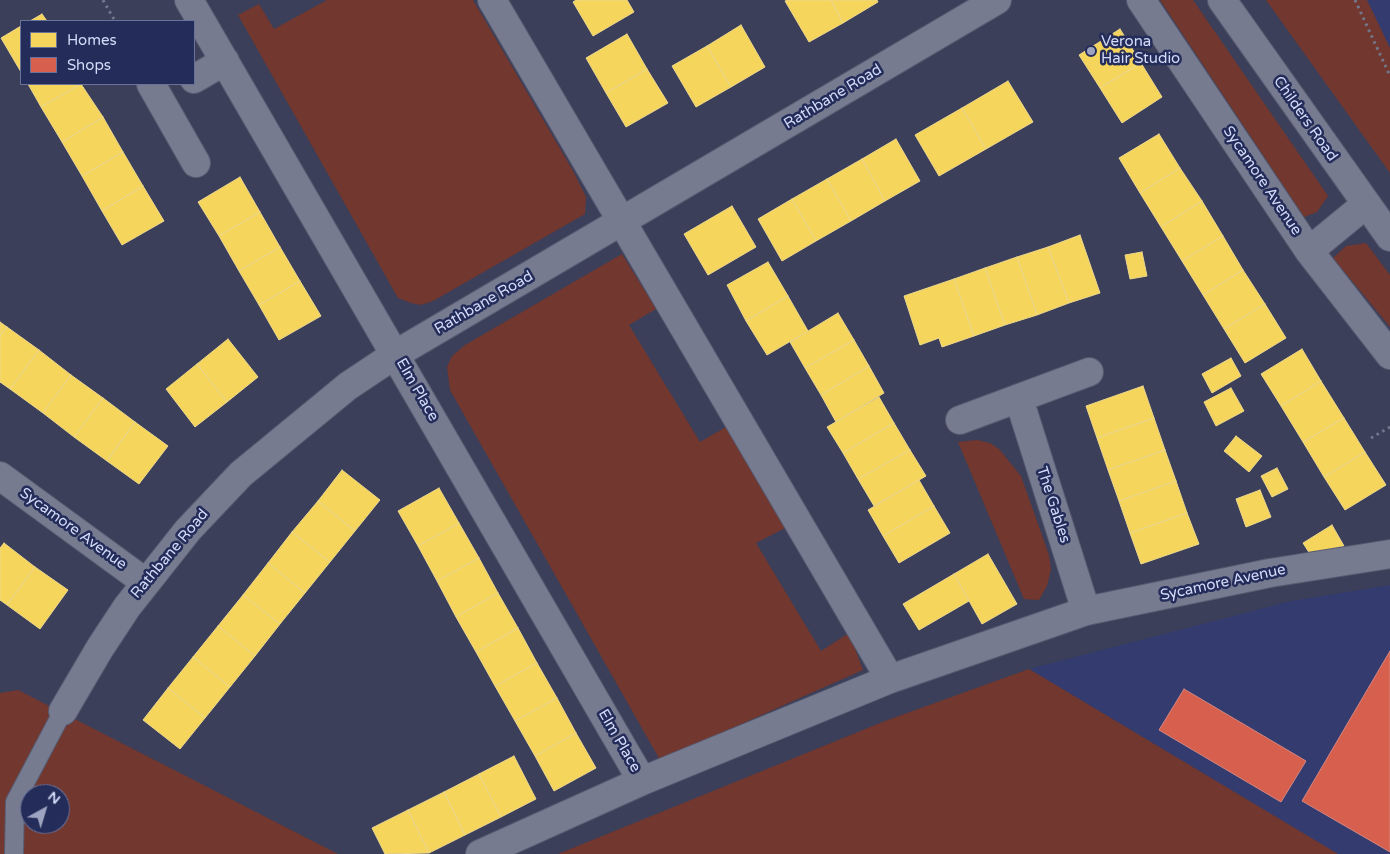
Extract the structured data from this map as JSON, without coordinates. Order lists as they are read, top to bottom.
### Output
{
  "streets": {
    "street": [
      "Rathbane Road",
      "Childers Road",
      "Sycamore Avenue",
      "Elm Place",
      "The Gables"
    ]
  },
  "crossings": [
    ["Rathbane Road", "Sycamore Avenue"],
    ["Rathbane Road", "Elm Place"],
    ["Sycamore Avenue", "Elm Place"],
    ["Sycamore Avenue", "The Gables"]
  ],
  "places": ["Verona Hair Studio"],
  "legend": ["Homes", "Shops"],
  "north": "top right"
}
